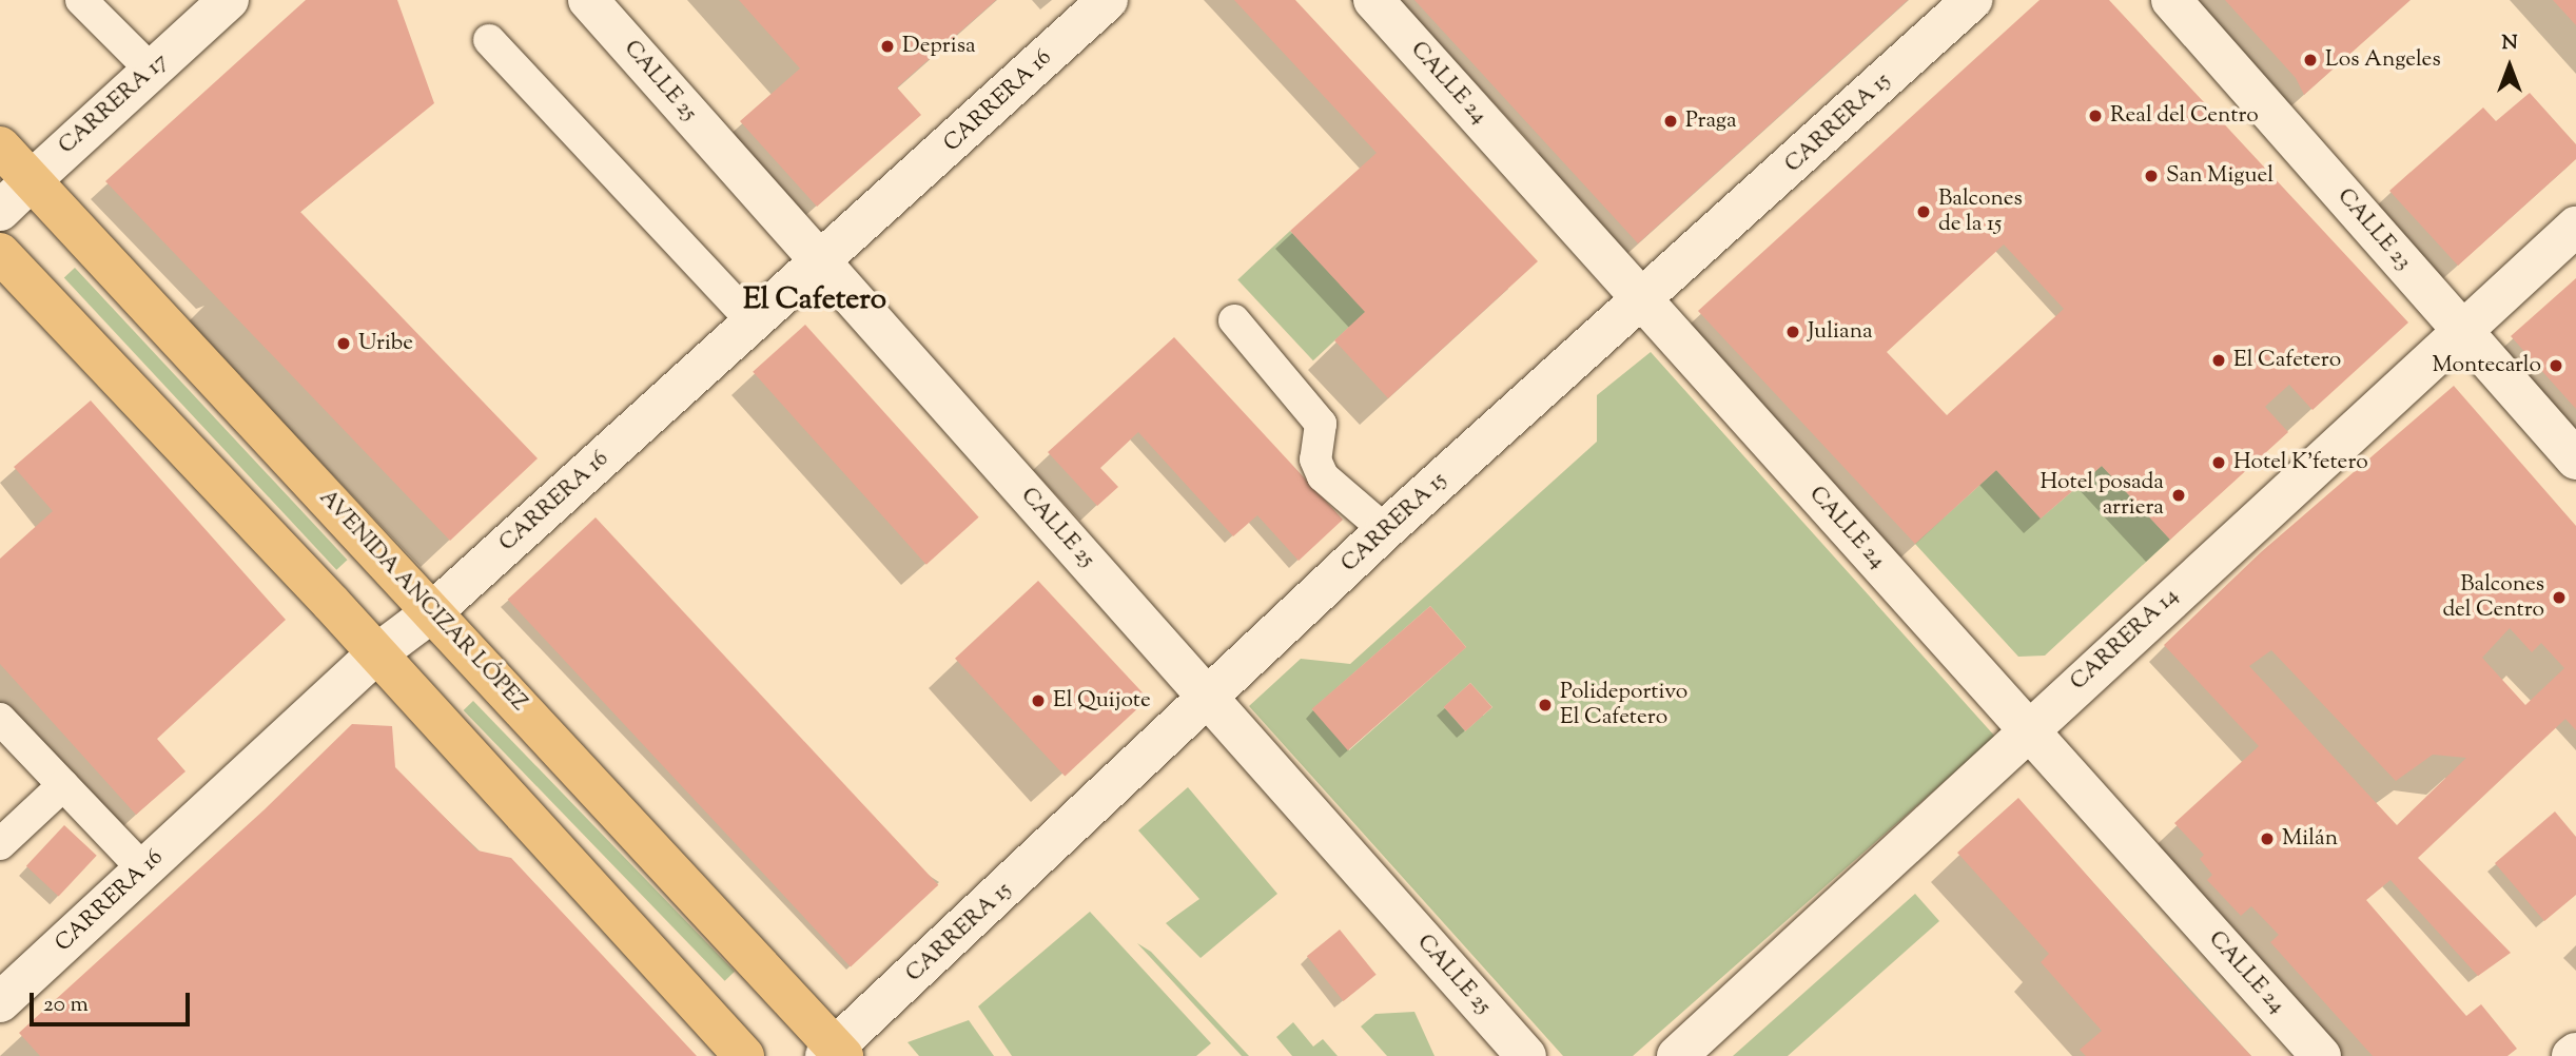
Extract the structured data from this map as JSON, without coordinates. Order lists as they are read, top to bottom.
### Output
{
  "streets": {
    "main road": ["AVENIDA ANCIZAR LÓPEZ"],
    "street": [
      "CALLE 25",
      "CALLE 24",
      "CARRERA 16",
      "CARRERA 17",
      "CARRERA 15",
      "CALLE 23",
      "CARRERA 14"
    ]
  },
  "crossings": [
    ["CALLE 25", "CARRERA 16"],
    ["CALLE 25", "CARRERA 15"],
    ["CALLE 24", "CARRERA 15"],
    ["CALLE 24", "CARRERA 14"],
    ["CARRERA 16", "AVENIDA ANCIZAR LÓPEZ"],
    ["CARRERA 17", "AVENIDA ANCIZAR LÓPEZ"],
    ["CARRERA 15", "AVENIDA ANCIZAR LÓPEZ"],
    ["CALLE 23", "CARRERA 14"]
  ],
  "districts": ["El Cafetero"],
  "places": [
    "Deprisa",
    "Los Angeles",
    "Real del Centro",
    "Praga",
    "San Miguel",
    "Balcones de la 15",
    "Juliana",
    "Uribe",
    "El Cafetero",
    "Montecarlo",
    "Hotel K'fetero",
    "Hotel posada arriera",
    "Balcones del Centro",
    "El Quijote",
    "Polideportivo El Cafetero",
    "Milán"
  ],
  "scale_bar": "20 m",
  "north": "top"
}
